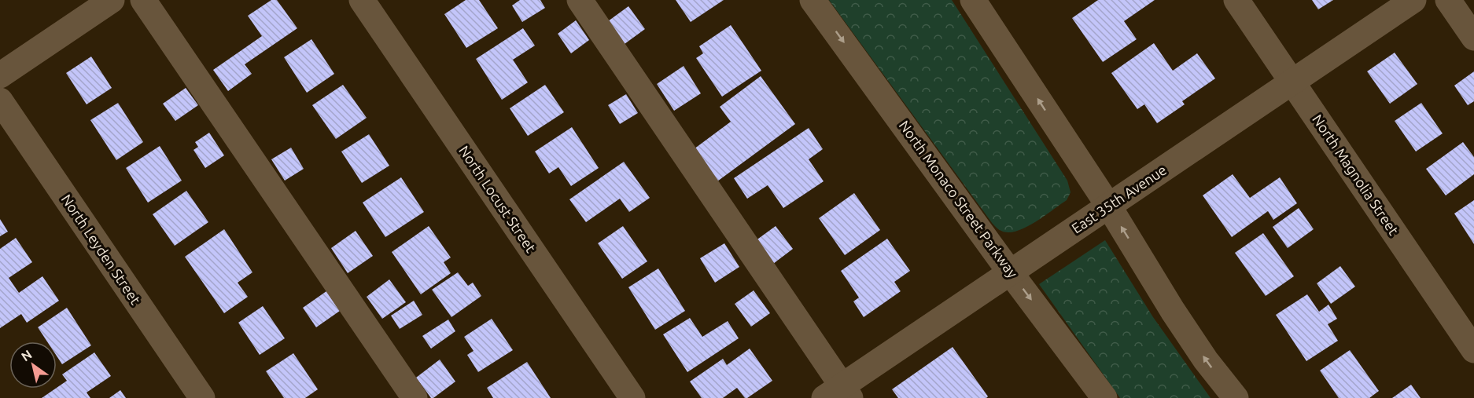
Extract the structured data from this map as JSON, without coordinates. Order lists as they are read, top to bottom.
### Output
{
  "streets": {
    "street": [
      "North Magnolia Street",
      "North Locust Street",
      "North Monaco Street Parkway",
      "East 35th Avenue",
      "North Leyden Street"
    ]
  },
  "crossings": [
    ["North Magnolia Street", "East 35th Avenue"],
    ["North Monaco Street Parkway", "East 35th Avenue"]
  ],
  "north": "top left"
}
